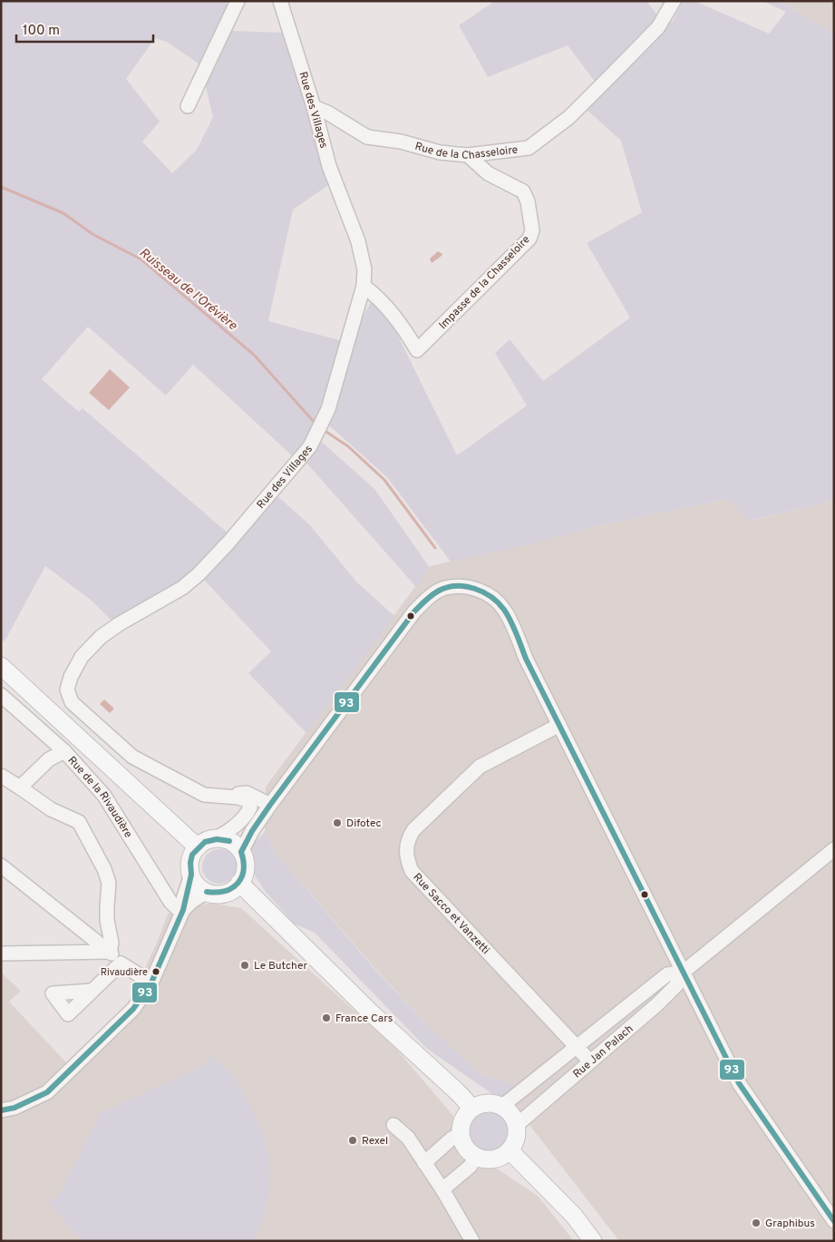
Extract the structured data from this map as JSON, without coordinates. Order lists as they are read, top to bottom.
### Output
{
  "streets": {
    "street": [
      "Rue des Villages",
      "Rue de la Chasseloire",
      "Impasse de la Chasseloire",
      "Rue de la Rivaudière",
      "Rue Sacco et Vanzetti",
      "Rue Jan Palach"
    ]
  },
  "crossings": [
    ["Rue des Villages", "Rue de la Chasseloire"],
    ["Rue des Villages", "Impasse de la Chasseloire"],
    ["Rue de la Chasseloire", "Impasse de la Chasseloire"],
    ["Rue Sacco et Vanzetti", "Rue Jan Palach"]
  ],
  "water": ["Ruisseau de l'Orévière"],
  "places": [
    "Difotec",
    "Le Butcher",
    "Rivaudière",
    "France Cars",
    "Rexel",
    "Graphibus"
  ],
  "lines": ["transit line 93"],
  "scale_bar": "100 m"
}
